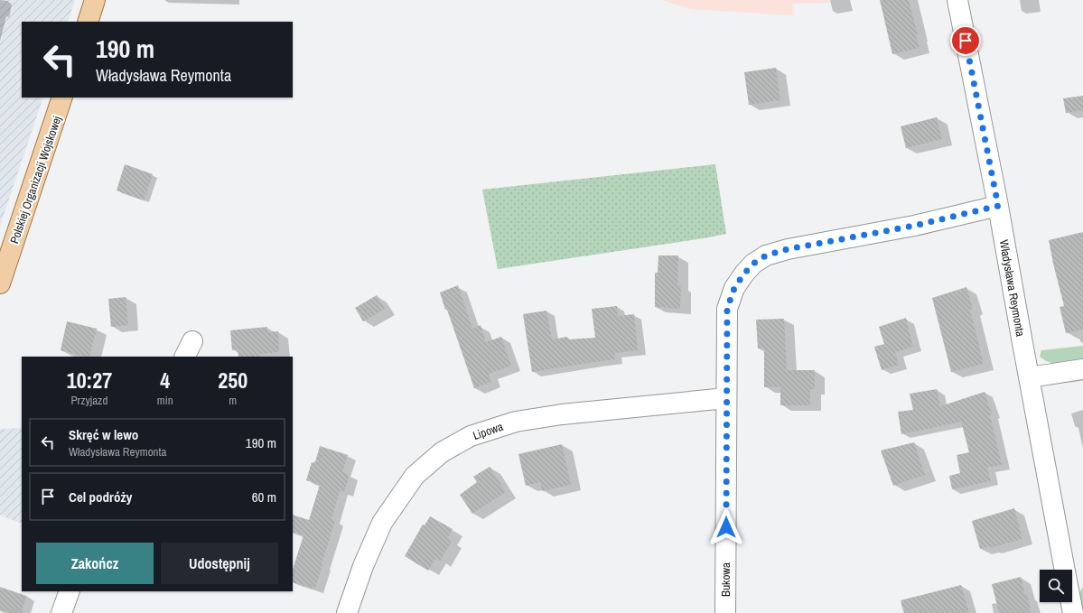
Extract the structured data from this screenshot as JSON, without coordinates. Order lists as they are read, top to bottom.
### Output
{
  "streets": {
    "main road": ["Polskiej Organizacji Wojskowej"],
    "street": ["Władysława Reymonta", "Lipowa", "Bukowa"]
  },
  "crossings": [
    ["Władysława Reymonta", "Bukowa"],
    ["Lipowa", "Bukowa"]
  ],
  "page": {
    "turn": ["190 m", "Władysława Reymonta"],
    "eta": [
      "10:27",
      "Przyjazd",
      "4",
      "min",
      "250",
      "m"
    ],
    "list": [
      {
        "name": "Skręć w lewo",
        "note": "Władysława Reymonta",
        "value": "190 m"
      },
      {
        "name": "Cel podróży",
        "value": "60 m"
      }
    ],
    "buttons": ["Zakończ", "Udostępnij"]
  }
}
